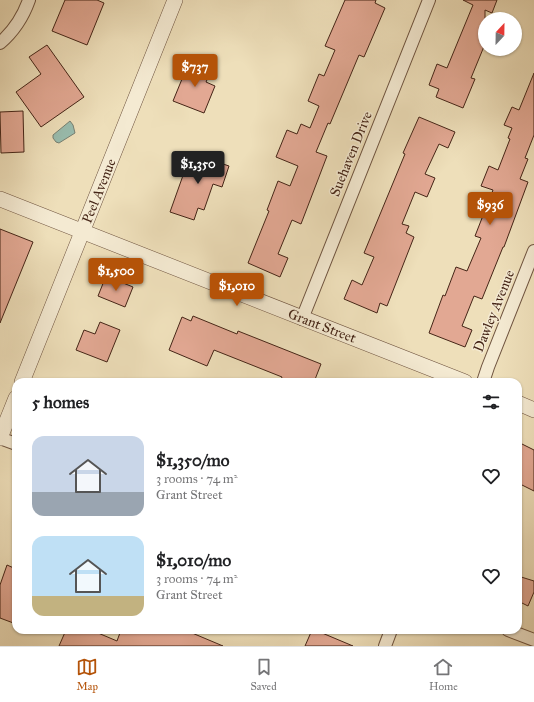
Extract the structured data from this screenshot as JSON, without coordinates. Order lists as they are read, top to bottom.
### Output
{
  "streets": {
    "street": [
      "Suehaven Drive",
      "Peel Avenue",
      "Dawley Avenue",
      "Grant Street"
    ]
  },
  "crossings": [
    ["Suehaven Drive", "Grant Street"],
    ["Peel Avenue", "Grant Street"]
  ],
  "north": "top",
  "page": {
    "price": [
      "$737",
      "$1,350",
      "$936",
      "$1,500",
      "$1,010"
    ],
    "heading": "5 homes",
    "list": [
      {
        "name": "$1,350/mo",
        "note": "3 rooms · 74 m² · Grant Street"
      },
      {
        "name": "$1,010/mo",
        "note": "3 rooms · 74 m² · Grant Street"
      }
    ],
    "tabs": ["Map", "Saved", "Home"]
  }
}
